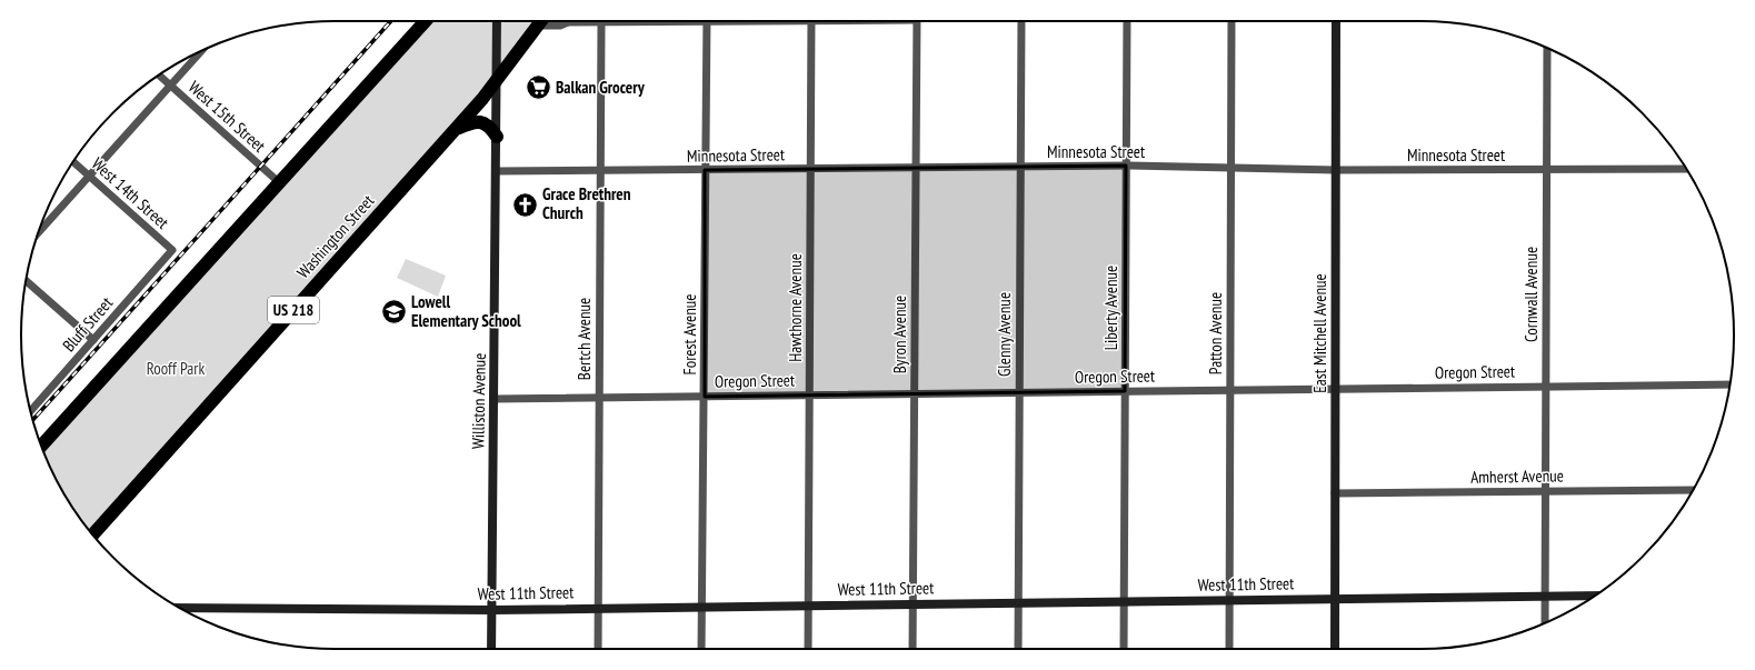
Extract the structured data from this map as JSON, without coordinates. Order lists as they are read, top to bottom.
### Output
{
  "streets": {
    "highway": ["Washington Street", "US 218"],
    "main road": ["East Mitchell Avenue", "Williston Avenue", "West 11th Street"],
    "street": [
      "West 15th Street",
      "Minnesota Street",
      "West 14th Street",
      "Cornwall Avenue",
      "Hawthorne Avenue",
      "Liberty Avenue",
      "Bluff Street",
      "Patton Avenue",
      "Forest Avenue",
      "Byron Avenue",
      "Glenny Avenue",
      "Bertch Avenue",
      "Oregon Street",
      "Amherst Avenue"
    ]
  },
  "crossings": [
    ["Minnesota Street", "Cornwall Avenue"],
    ["Minnesota Street", "Hawthorne Avenue"],
    ["Minnesota Street", "Liberty Avenue"],
    ["Minnesota Street", "Patton Avenue"],
    ["Minnesota Street", "East Mitchell Avenue"],
    ["Minnesota Street", "Forest Avenue"],
    ["Minnesota Street", "Byron Avenue"],
    ["Minnesota Street", "Glenny Avenue"],
    ["Minnesota Street", "Bertch Avenue"],
    ["Minnesota Street", "Williston Avenue"],
    ["West 14th Street", "Bluff Street"],
    ["Washington Street", "Williston Avenue"],
    ["Cornwall Avenue", "Oregon Street"],
    ["Cornwall Avenue", "Amherst Avenue"],
    ["Cornwall Avenue", "West 11th Street"],
    ["Hawthorne Avenue", "Oregon Street"],
    ["Hawthorne Avenue", "West 11th Street"],
    ["Liberty Avenue", "Oregon Street"],
    ["Liberty Avenue", "West 11th Street"],
    ["Patton Avenue", "Oregon Street"],
    ["Patton Avenue", "West 11th Street"],
    ["East Mitchell Avenue", "Oregon Street"],
    ["East Mitchell Avenue", "Amherst Avenue"],
    ["East Mitchell Avenue", "West 11th Street"],
    ["Forest Avenue", "Oregon Street"],
    ["Forest Avenue", "West 11th Street"],
    ["Byron Avenue", "Oregon Street"],
    ["Byron Avenue", "West 11th Street"],
    ["Glenny Avenue", "Oregon Street"],
    ["Glenny Avenue", "West 11th Street"],
    ["Bertch Avenue", "Oregon Street"],
    ["Bertch Avenue", "West 11th Street"],
    ["Oregon Street", "Williston Avenue"],
    ["Williston Avenue", "West 11th Street"]
  ],
  "parks": ["Rooff Park"],
  "places": {
    "supermarket": ["Balkan Grocery"],
    "church": ["Grace Brethren Church"],
    "school or university": ["Lowell Elementary School"]
  }
}
